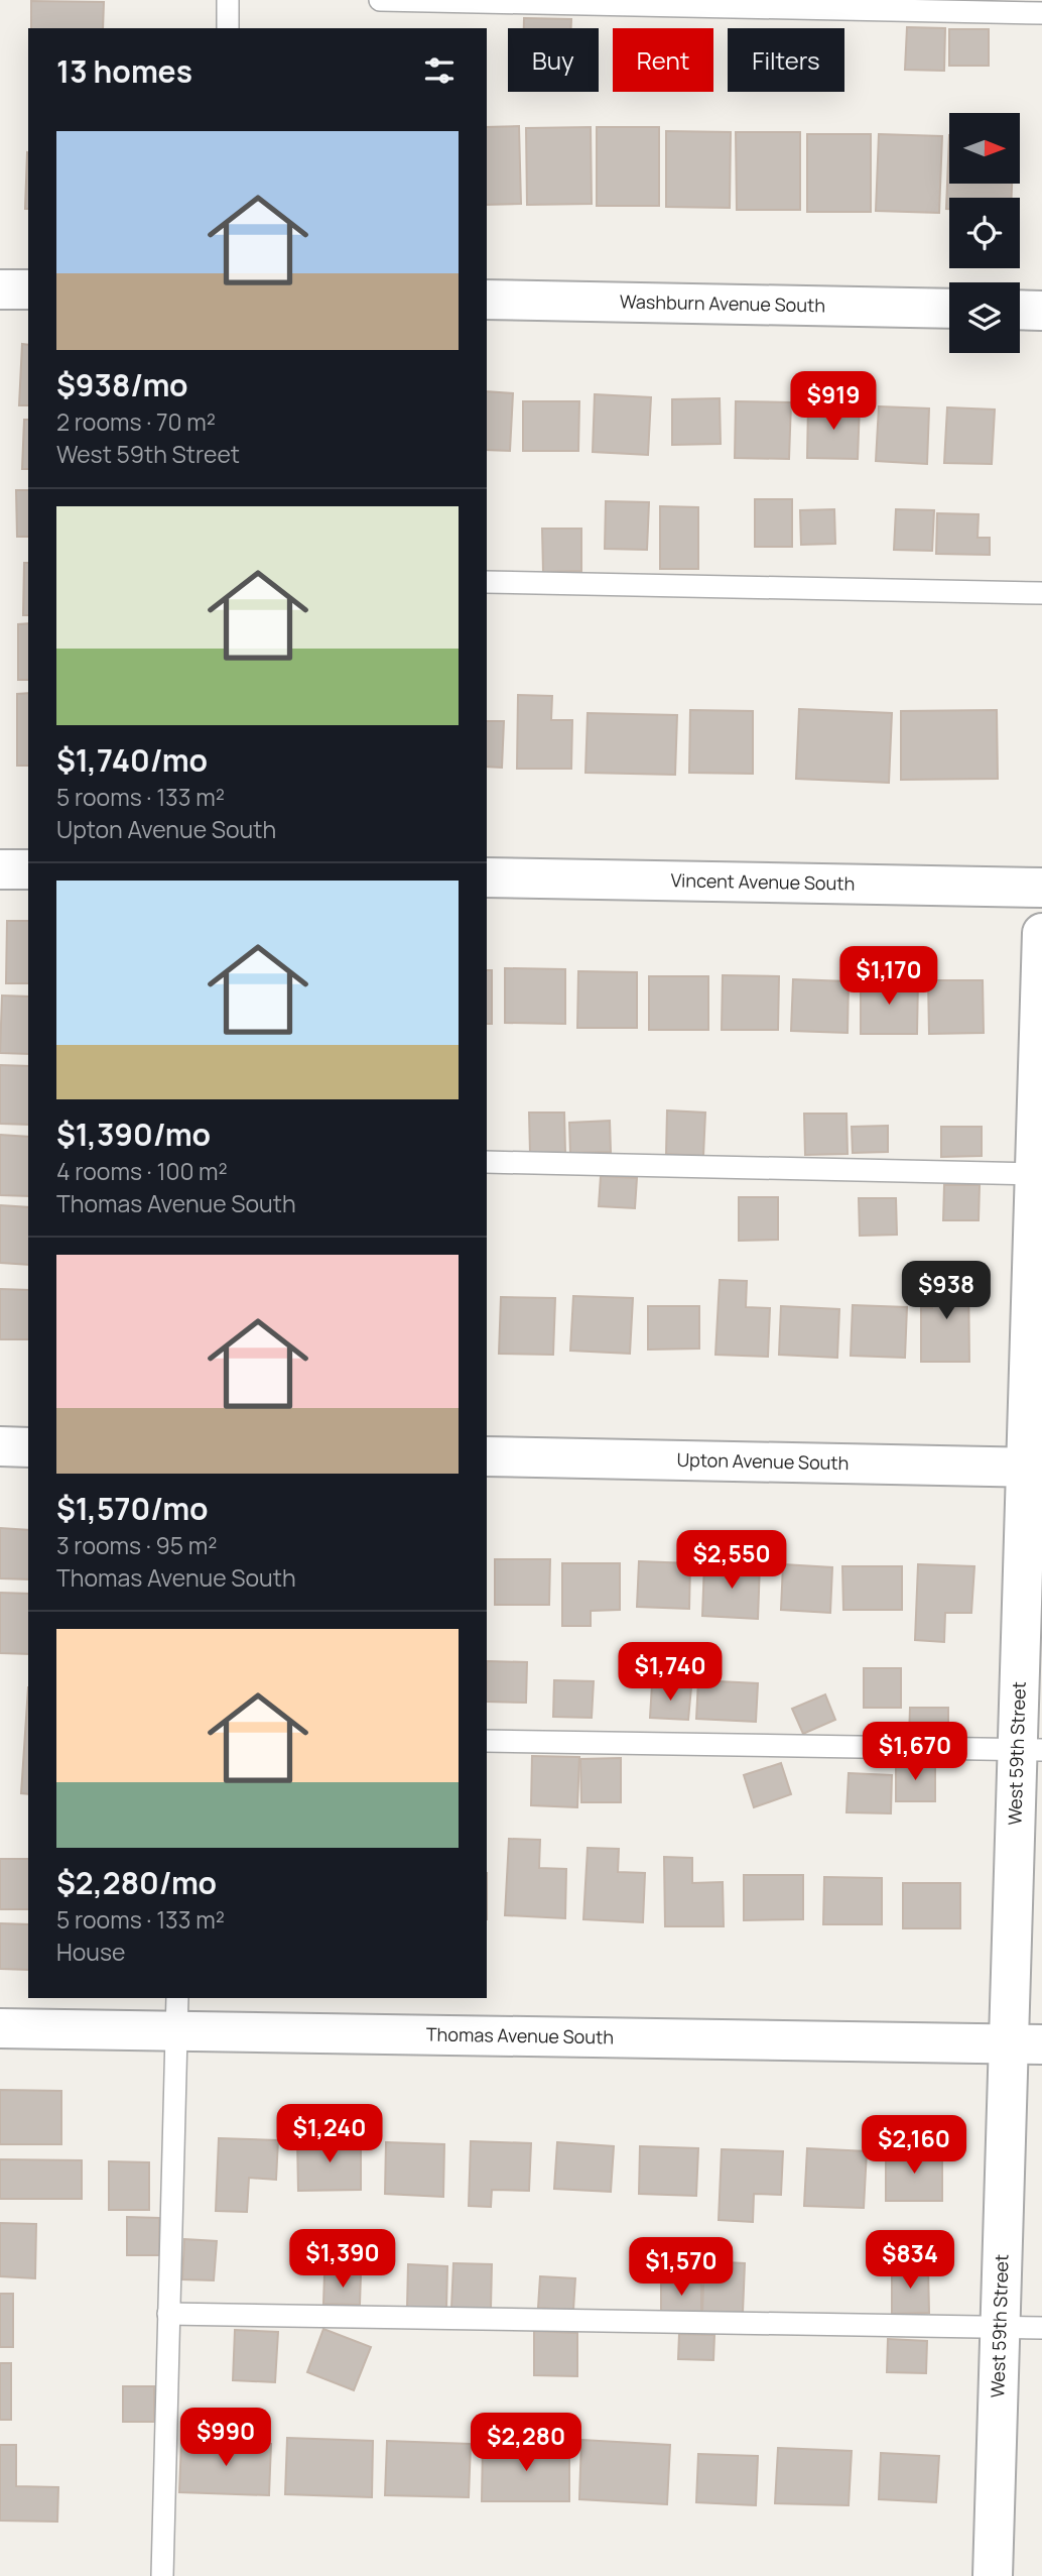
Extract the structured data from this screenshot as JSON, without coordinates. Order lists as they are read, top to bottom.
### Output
{
  "streets": {
    "street": [
      "Washburn Avenue South",
      "Vincent Avenue South",
      "Upton Avenue South",
      "West 59th Street",
      "Thomas Avenue South"
    ]
  },
  "crossings": [
    ["Upton Avenue South", "West 59th Street"],
    ["West 59th Street", "Thomas Avenue South"]
  ],
  "north": "right",
  "page": {
    "chip": ["Buy", "Rent", "Filters"],
    "heading": "13 homes",
    "list": [
      {
        "name": "$938/mo",
        "note": "2 rooms · 70 m² · West 59th Street"
      },
      {
        "name": "$1,740/mo",
        "note": "5 rooms · 133 m² · Upton Avenue South"
      },
      {
        "name": "$1,390/mo",
        "note": "4 rooms · 100 m² · Thomas Avenue South"
      },
      {
        "name": "$1,570/mo",
        "note": "3 rooms · 95 m² · Thomas Avenue South"
      },
      {
        "name": "$2,280/mo",
        "note": "5 rooms · 133 m² · House"
      }
    ],
    "price": [
      "$919",
      "$1,170",
      "$938",
      "$2,550",
      "$1,740",
      "$1,670",
      "$1,240",
      "$2,160",
      "$1,390",
      "$834",
      "$1,570",
      "$990",
      "$2,280"
    ]
  }
}
